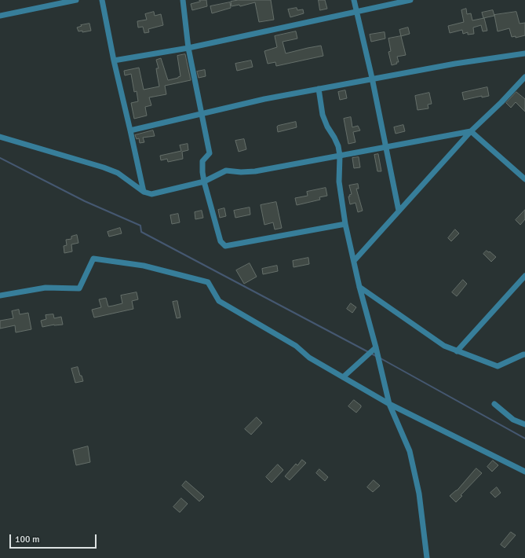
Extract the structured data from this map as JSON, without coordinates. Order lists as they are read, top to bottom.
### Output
{
  "scale_bar": "100 m"
}
